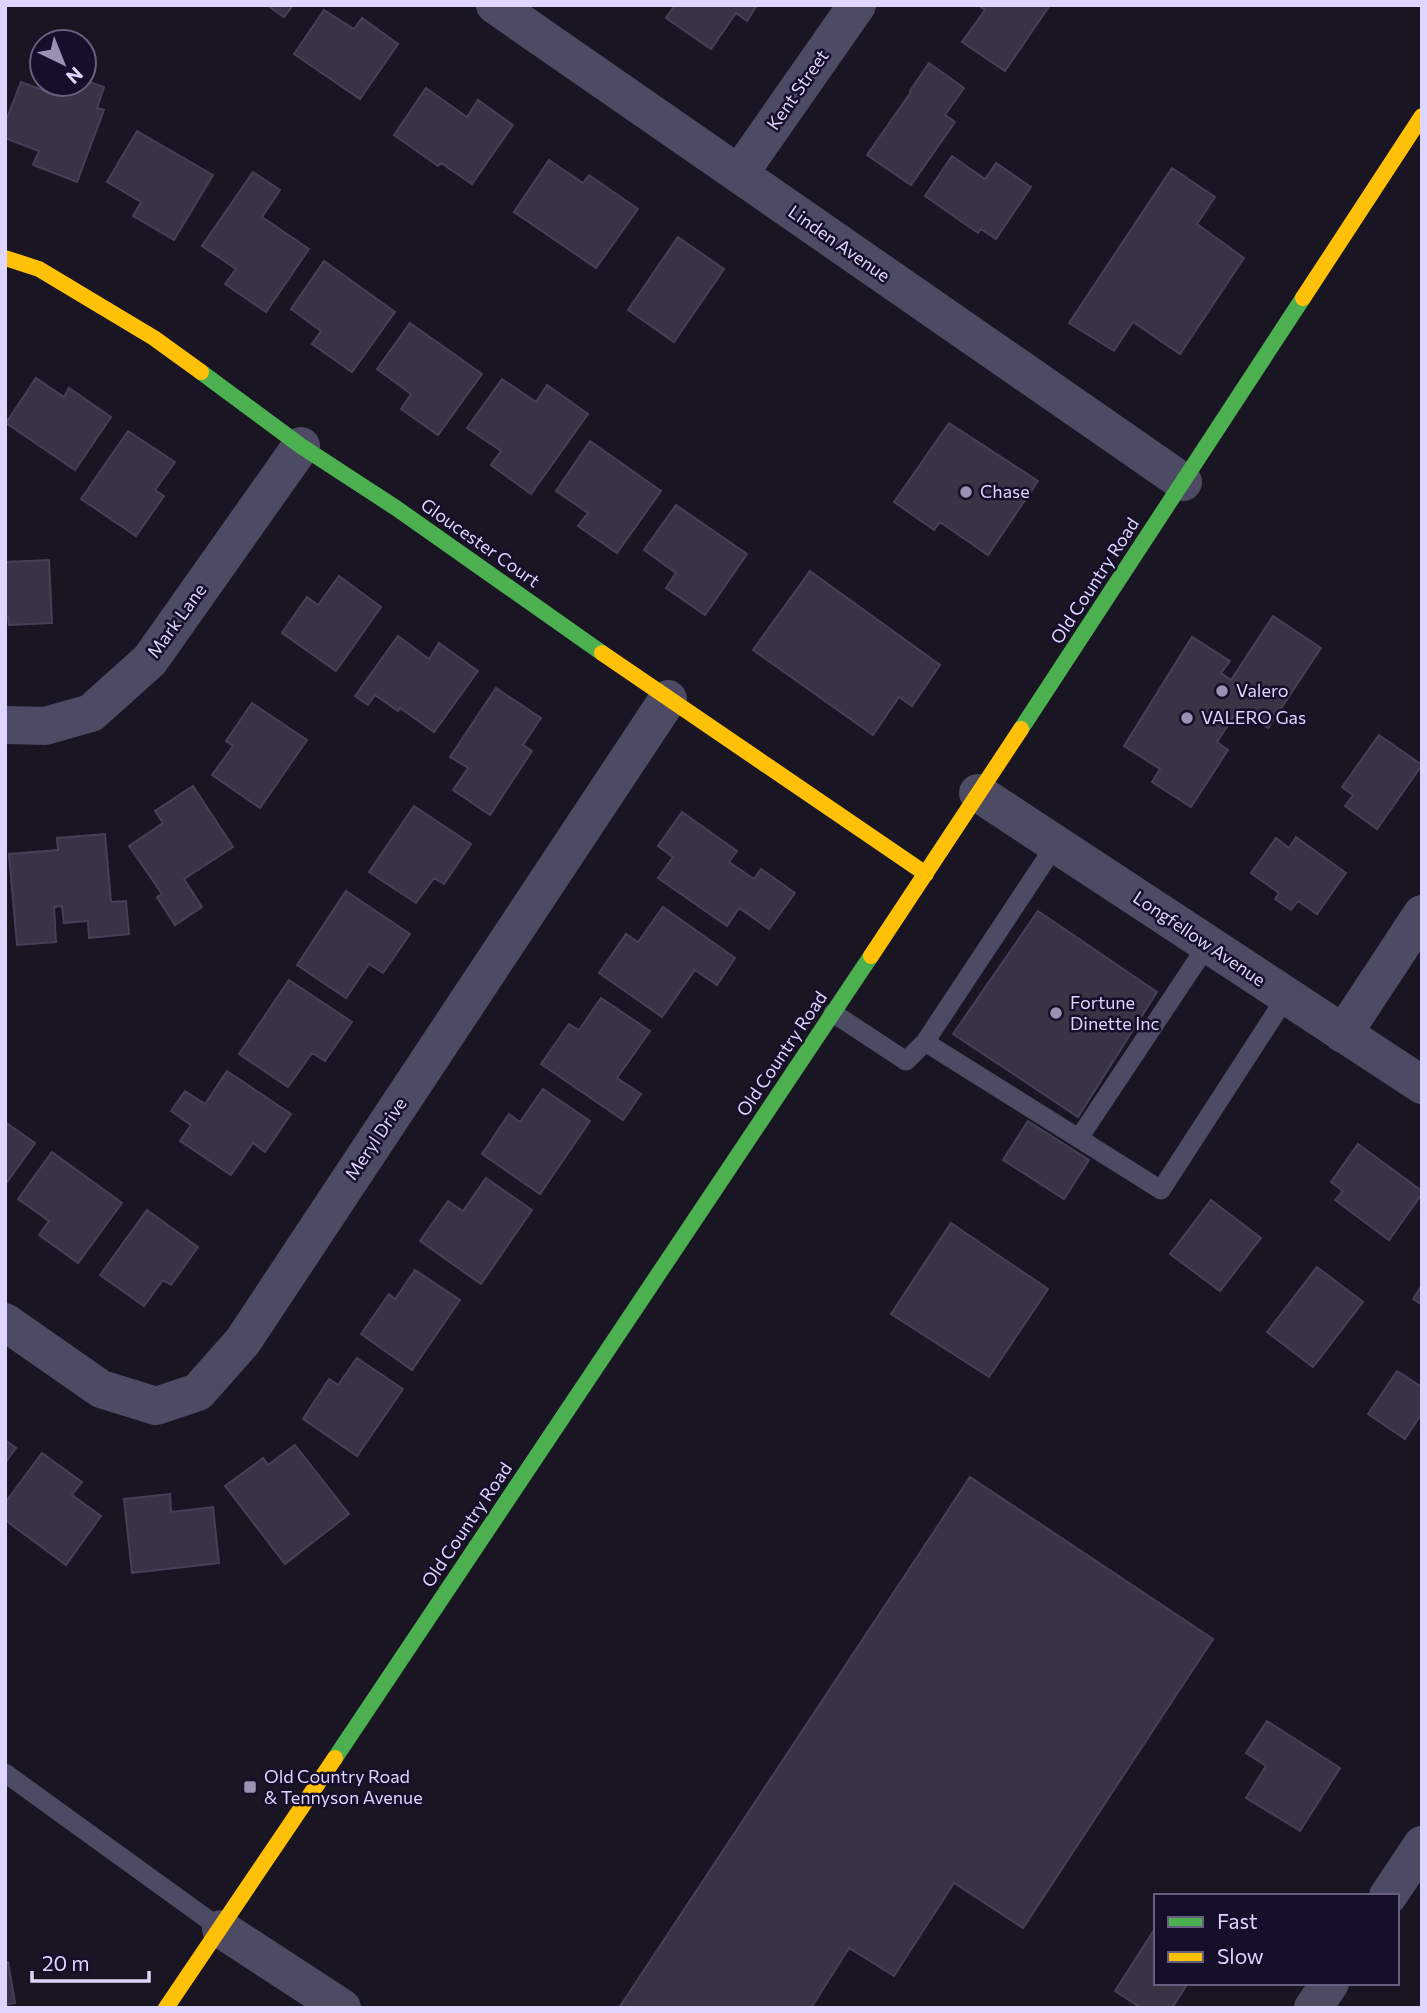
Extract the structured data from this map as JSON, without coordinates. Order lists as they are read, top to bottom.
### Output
{
  "streets": {
    "main road": ["Gloucester Court", "Old Country Road"],
    "street": [
      "Kent Street",
      "Linden Avenue",
      "Mark Lane",
      "Longfellow Avenue",
      "Meryl Drive"
    ]
  },
  "crossings": [
    ["Kent Street", "Linden Avenue"],
    ["Linden Avenue", "Old Country Road"],
    ["Gloucester Court", "Old Country Road"],
    ["Gloucester Court", "Mark Lane"],
    ["Gloucester Court", "Meryl Drive"],
    ["Old Country Road", "Longfellow Avenue"]
  ],
  "places": {
    "other": [
      "Chase",
      "Valero",
      "VALERO Gas",
      "Fortune Dinette Inc"
    ],
    "transit": ["Old Country Road & Tennyson Avenue"]
  },
  "legend": ["Fast", "Slow"],
  "scale_bar": "20 m",
  "north": "bottom right"
}
